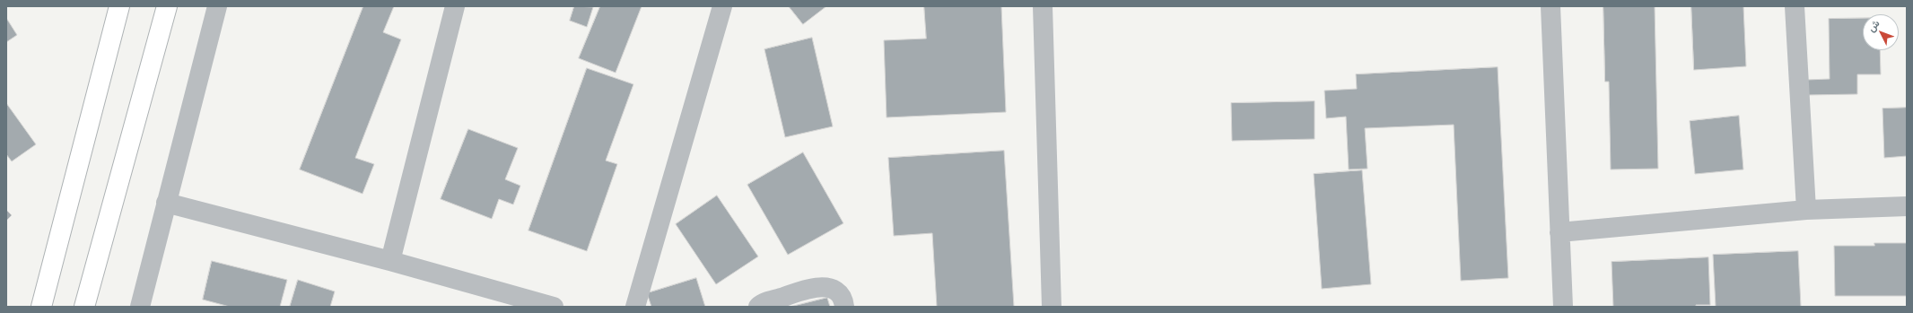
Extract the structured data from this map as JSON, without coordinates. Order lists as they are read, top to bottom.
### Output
{
  "north": "top left"
}
